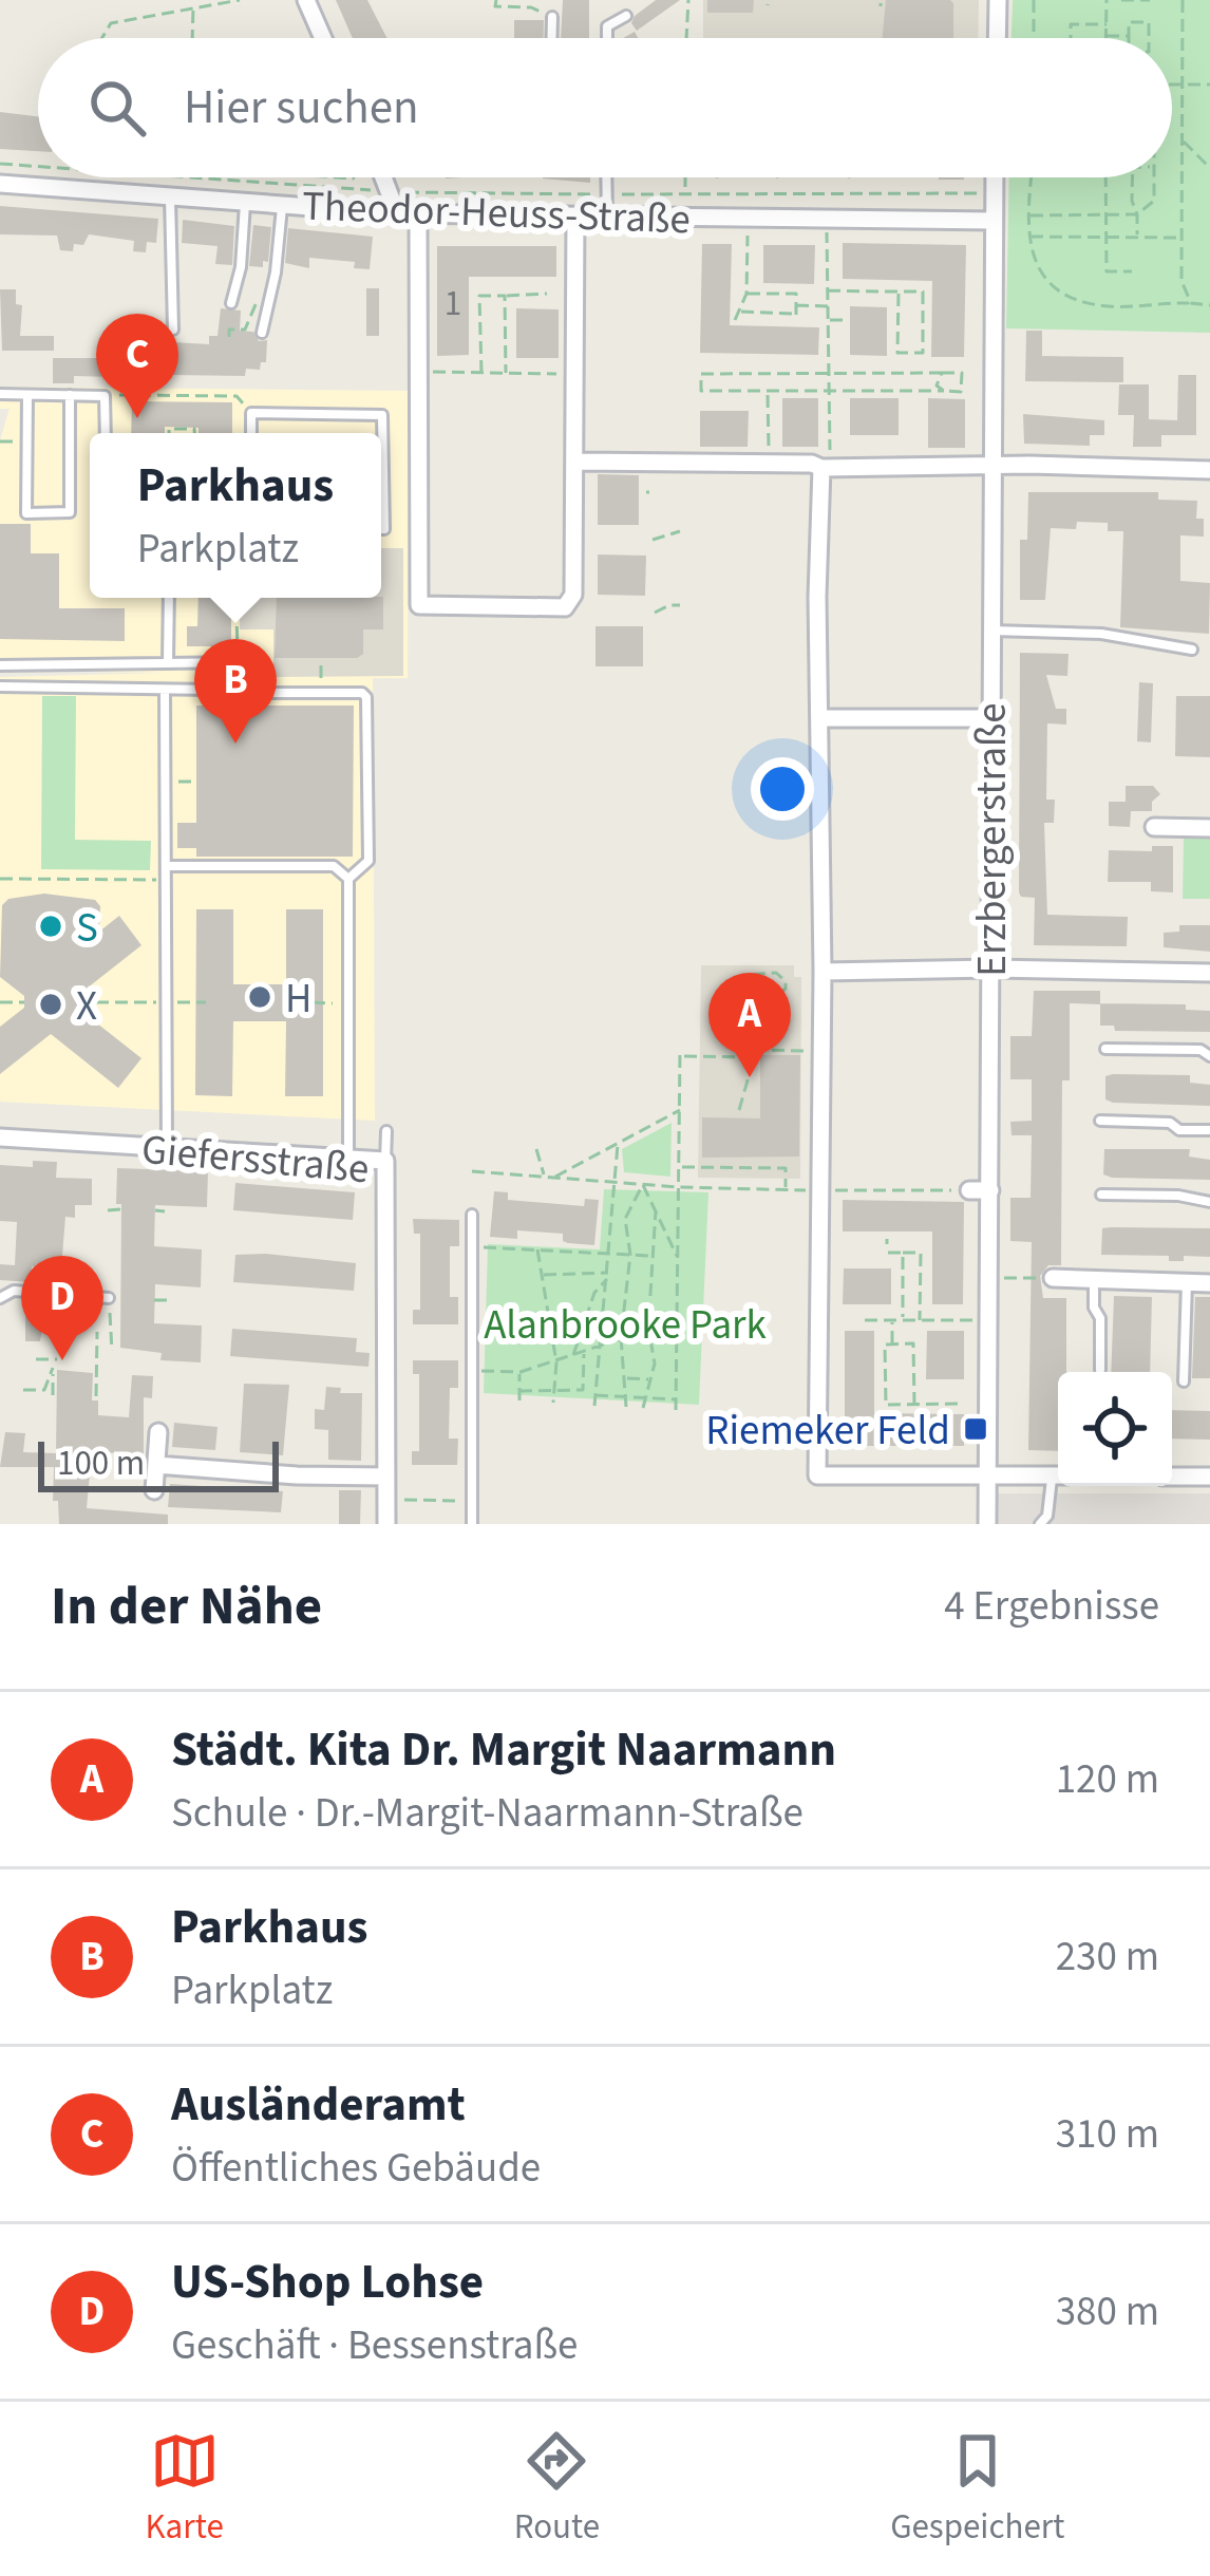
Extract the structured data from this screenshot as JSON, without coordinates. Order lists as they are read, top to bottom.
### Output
{
  "streets": {
    "street": ["Theodor-Heuss-Straße", "Erzbergerstraße", "Giefersstraße"]
  },
  "crossings": [
    ["Theodor-Heuss-Straße", "Erzbergerstraße"]
  ],
  "parks": ["Alanbrooke Park"],
  "places": {
    "other": ["S", "H", "X"],
    "transit": ["Riemeker Feld"]
  },
  "house_numbers": ["1"],
  "scale_bar": "100 m",
  "page": {
    "search": "Hier suchen",
    "pins": [
      "C",
      "B",
      "A",
      "D"
    ],
    "popup": ["Parkhaus", "Parkplatz"],
    "scale": "100 m",
    "heading": ["In der Nähe", "4 Ergebnisse"],
    "list": [
      {
        "mark": "A",
        "name": "Städt. Kita Dr. Margit Naarmann",
        "note": "Schule · Dr.-Margit-Naarmann-Straße",
        "value": "120 m"
      },
      {
        "mark": "B",
        "name": "Parkhaus",
        "note": "Parkplatz",
        "value": "230 m"
      },
      {
        "mark": "C",
        "name": "Ausländeramt",
        "note": "Öffentliches Gebäude",
        "value": "310 m"
      },
      {
        "mark": "D",
        "name": "US-Shop Lohse",
        "note": "Geschäft · Bessenstraße",
        "value": "380 m"
      }
    ],
    "nav": ["Karte", "Route", "Gespeichert"]
  }
}
